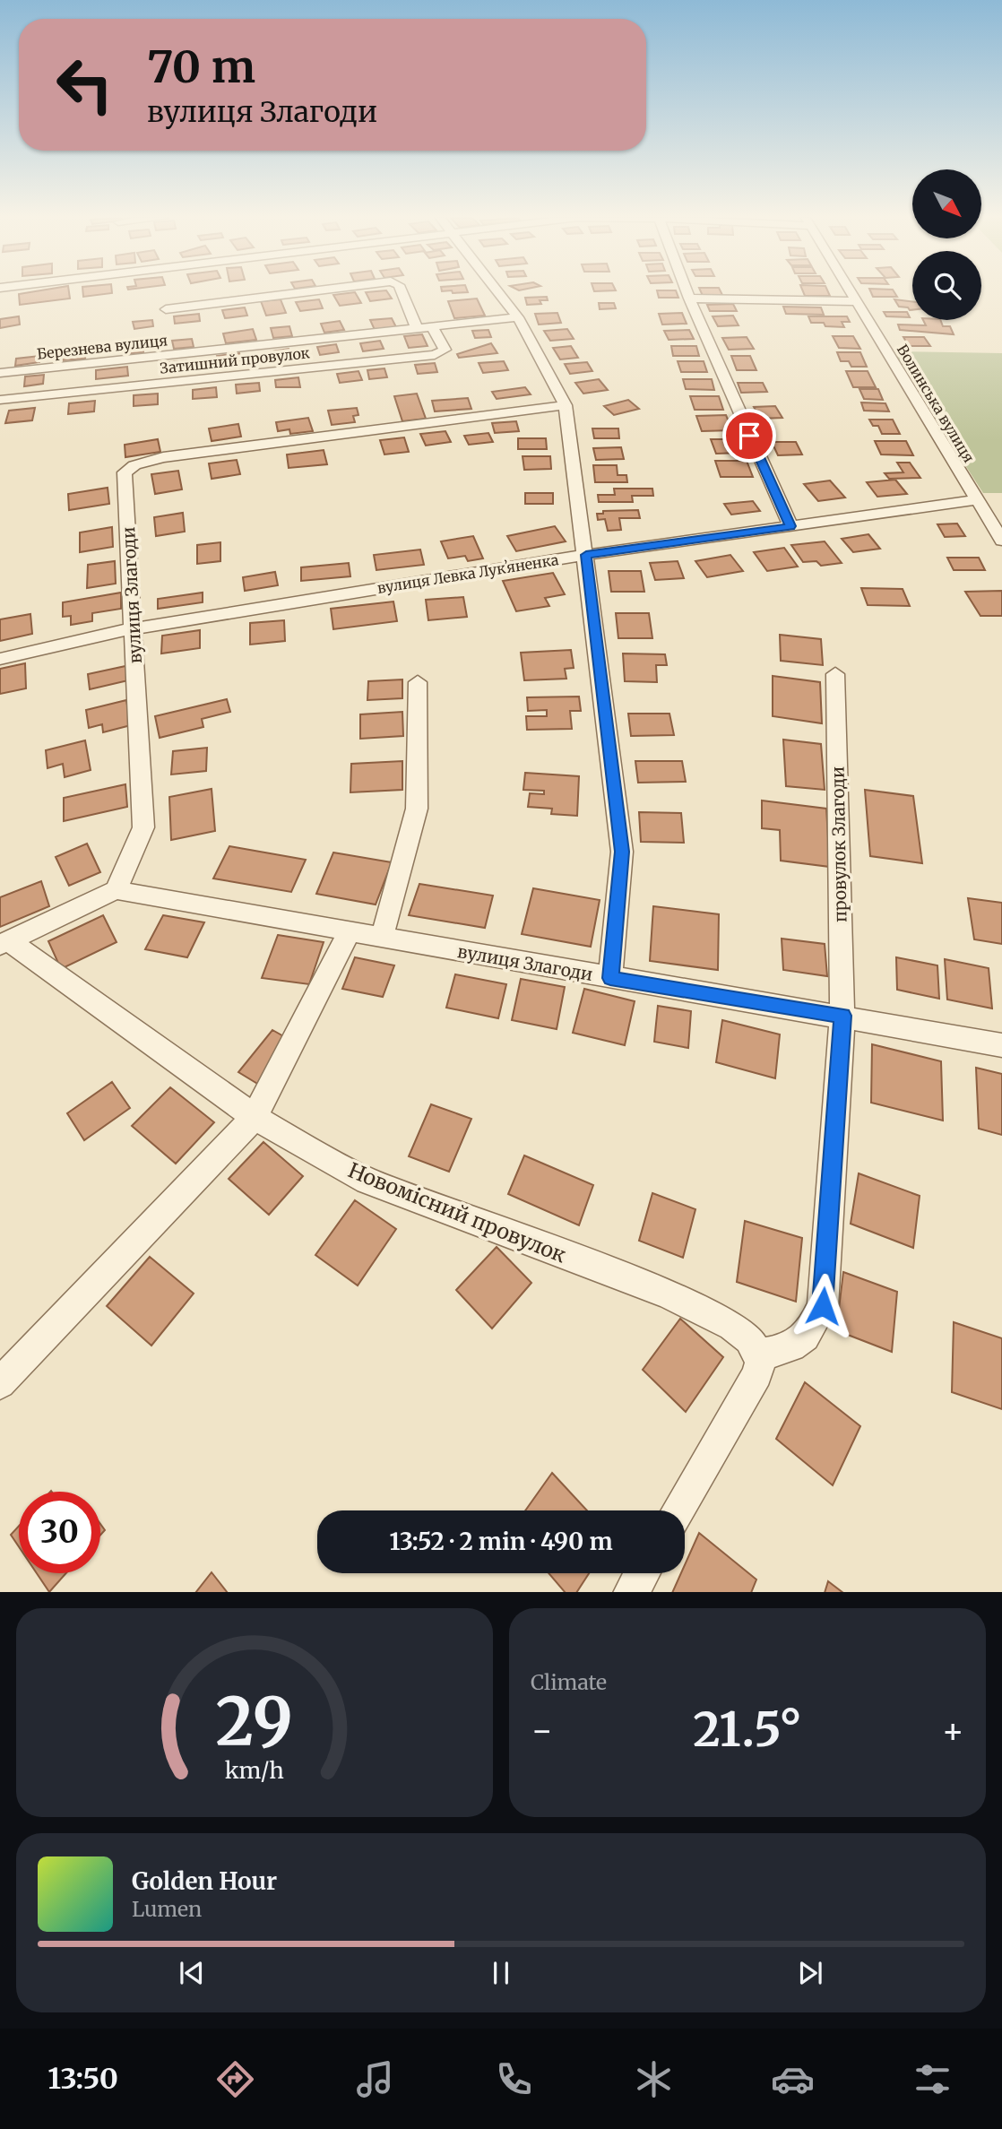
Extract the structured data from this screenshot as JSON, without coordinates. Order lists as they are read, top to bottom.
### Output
{
  "streets": {
    "street": [
      "Березнева вулиця",
      "Затишний провулок",
      "Волинська вулиця",
      "вулиця Левка Лукʼяненка",
      "вулиця Злагоди",
      "провулок Злагоди",
      "Новомісний провулок"
    ]
  },
  "crossings": [
    ["Березнева вулиця", "Затишний провулок"],
    ["Волинська вулиця", "вулиця Левка Лукʼяненка"],
    ["вулиця Левка Лукʼяненка", "вулиця Злагоди"],
    ["вулиця Злагоди", "провулок Злагоди"],
    ["провулок Злагоди", "Новомісний провулок"]
  ],
  "north": "bottom right",
  "page": {
    "turn": ["70 m", "вулиця Злагоди"],
    "limit": "30",
    "trip": "13:52 · 2 min · 490 m",
    "tile": "Climate",
    "heat": ["−", "21.5°", "+"],
    "song": ["Golden Hour", "Lumen"],
    "tabs": "13:50",
    "gauge": ["29", "km/h"]
  }
}
